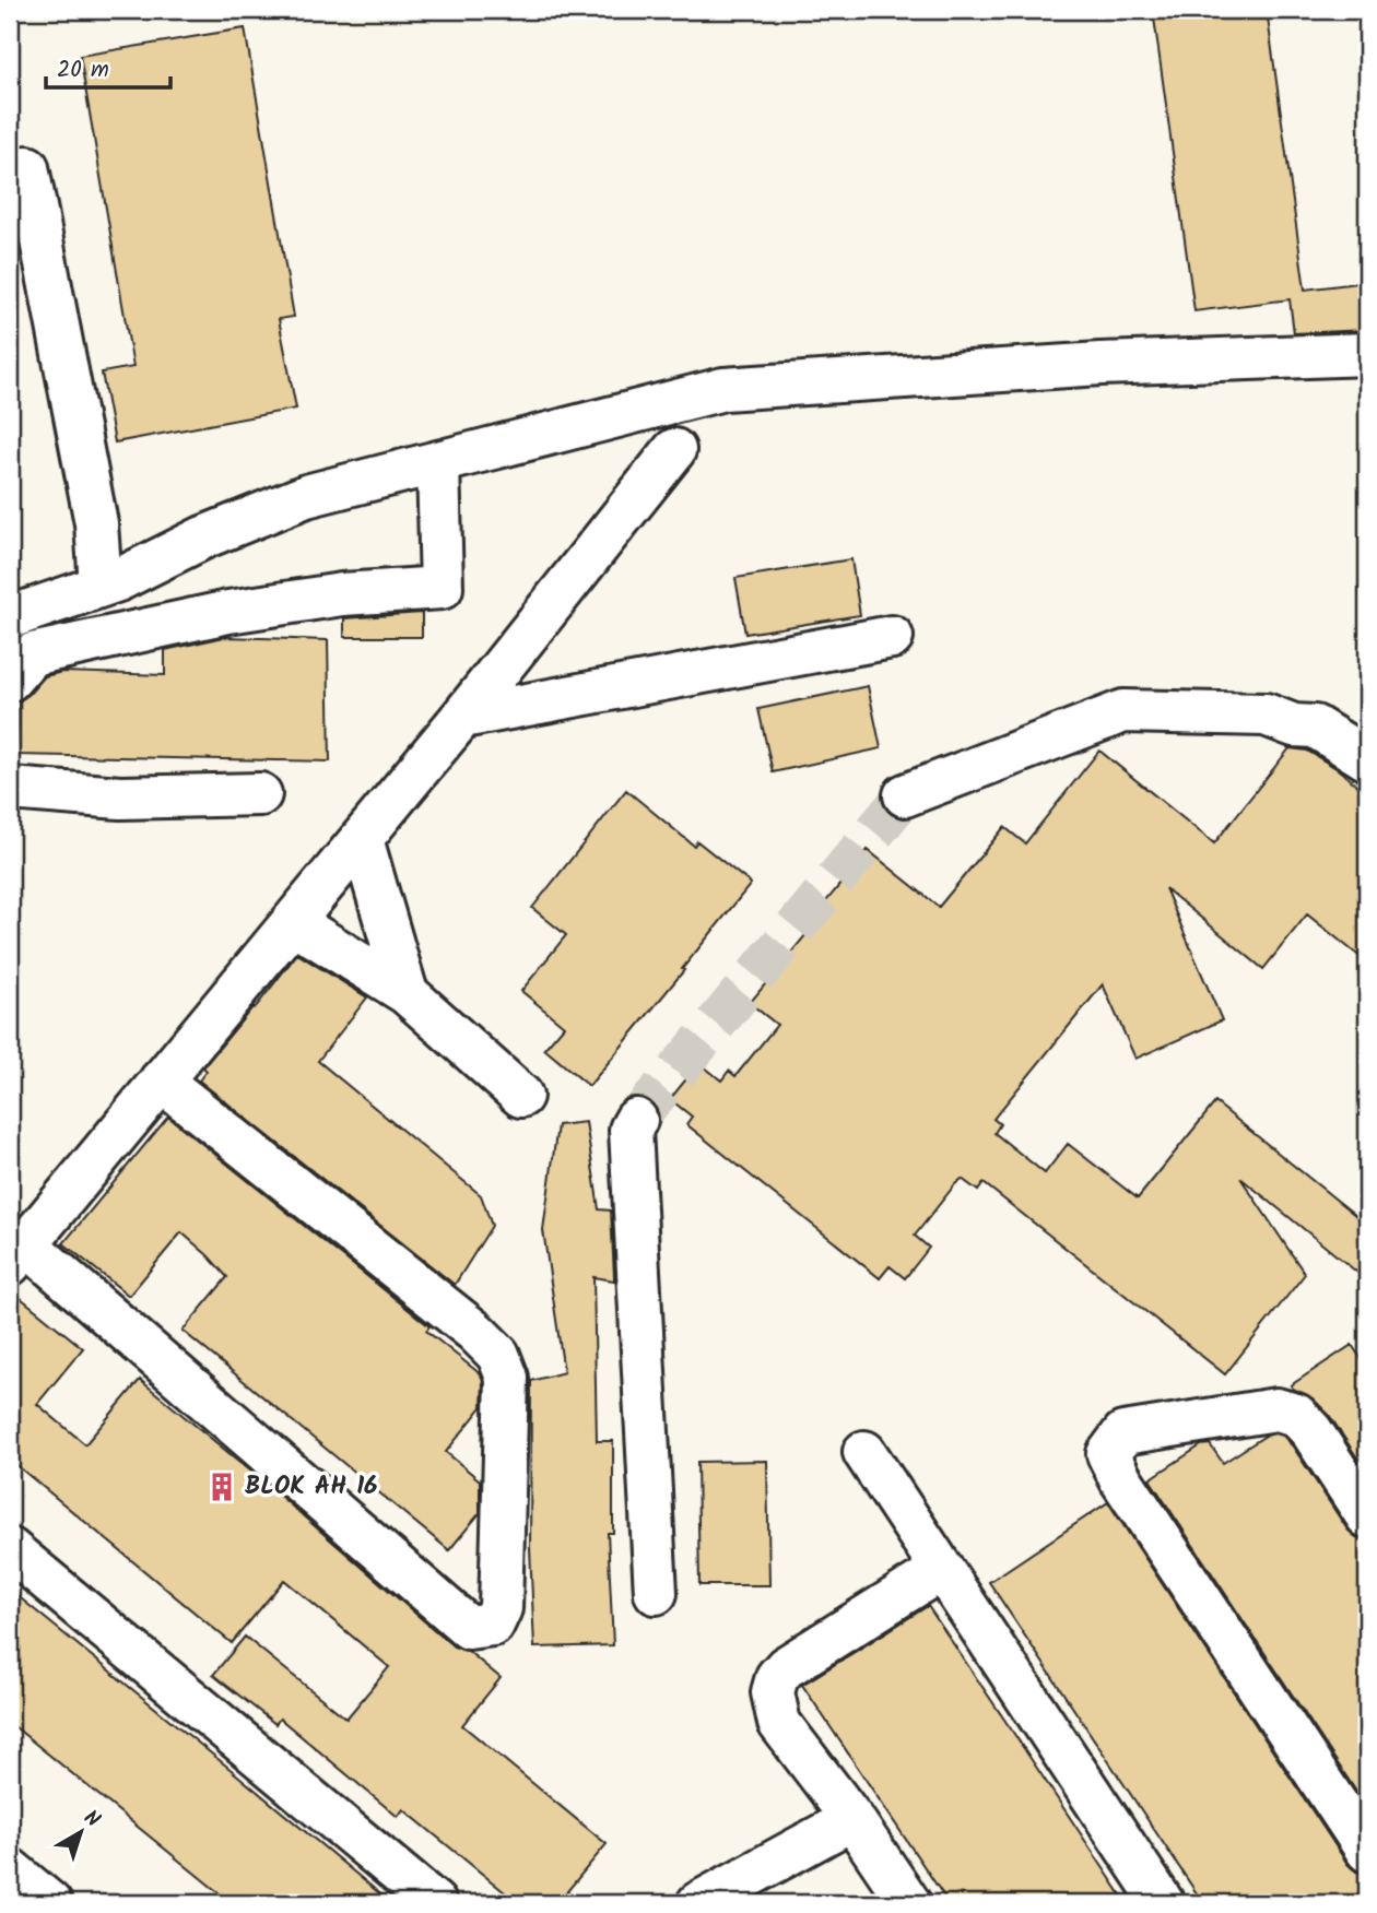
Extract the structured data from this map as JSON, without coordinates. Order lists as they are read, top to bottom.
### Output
{
  "places": {
    "building": ["BLOK AH 16"]
  },
  "scale_bar": "20 m",
  "north": "top right"
}
